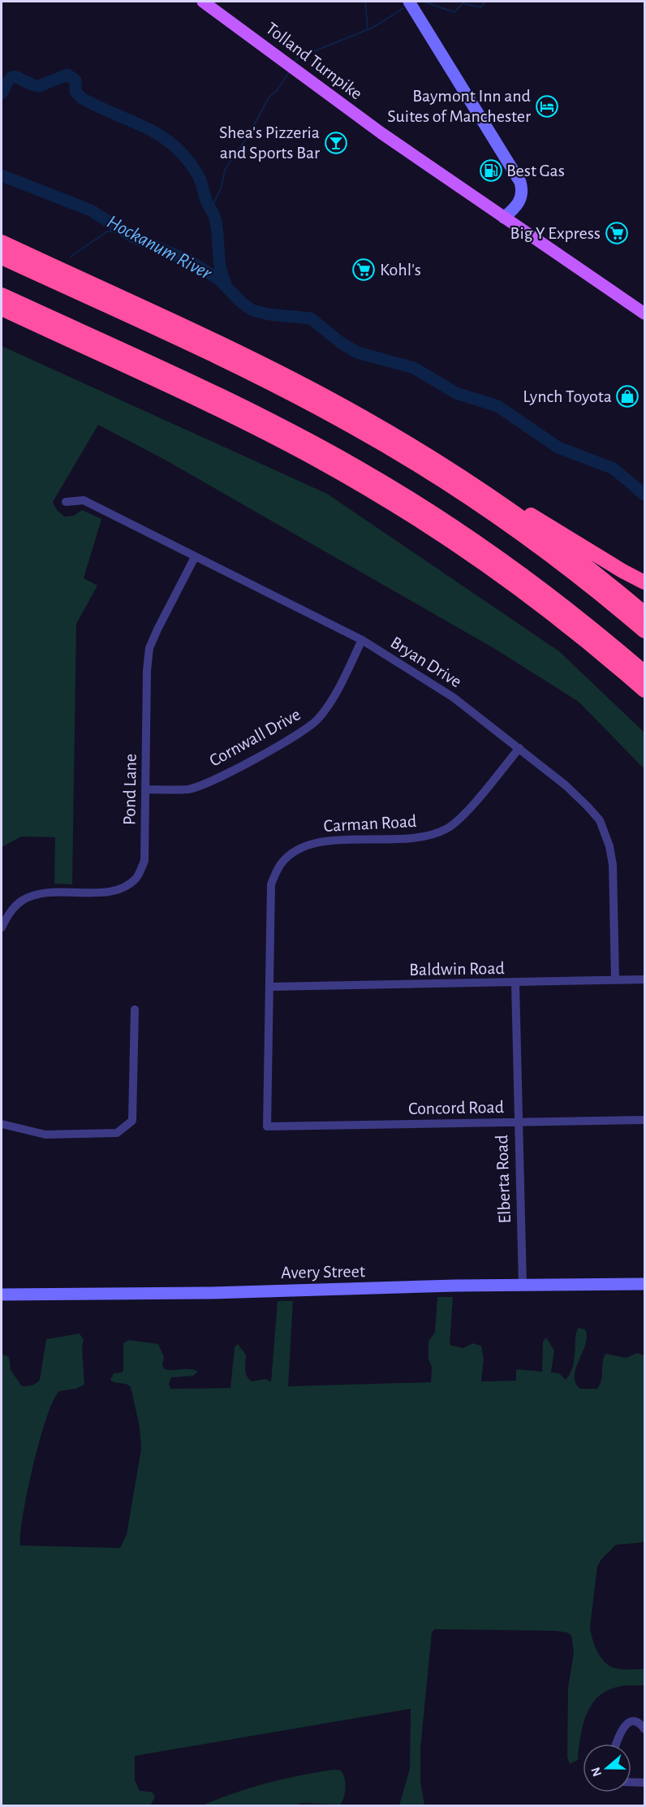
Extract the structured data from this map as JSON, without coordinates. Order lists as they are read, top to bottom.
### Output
{
  "streets": {
    "main road": ["Tolland Turnpike", "Avery Street"],
    "street": [
      "Bryan Drive",
      "Cornwall Drive",
      "Pond Lane",
      "Carman Road",
      "Baldwin Road",
      "Concord Road",
      "Elberta Road"
    ]
  },
  "crossings": [
    ["Bryan Drive", "Cornwall Drive"],
    ["Bryan Drive", "Pond Lane"],
    ["Bryan Drive", "Carman Road"],
    ["Bryan Drive", "Baldwin Road"],
    ["Cornwall Drive", "Pond Lane"],
    ["Carman Road", "Baldwin Road"],
    ["Carman Road", "Concord Road"],
    ["Baldwin Road", "Elberta Road"],
    ["Concord Road", "Elberta Road"],
    ["Elberta Road", "Avery Street"]
  ],
  "water": ["Hockanum River"],
  "places": {
    "hotel": ["Baymont Inn and Suites of Manchester"],
    "bar": ["Shea's Pizzeria and Sports Bar"],
    "fuel station": ["Best Gas"],
    "supermarket": ["Big Y Express", "Kohl's"],
    "shop": ["Lynch Toyota"]
  },
  "north": "left"
}
